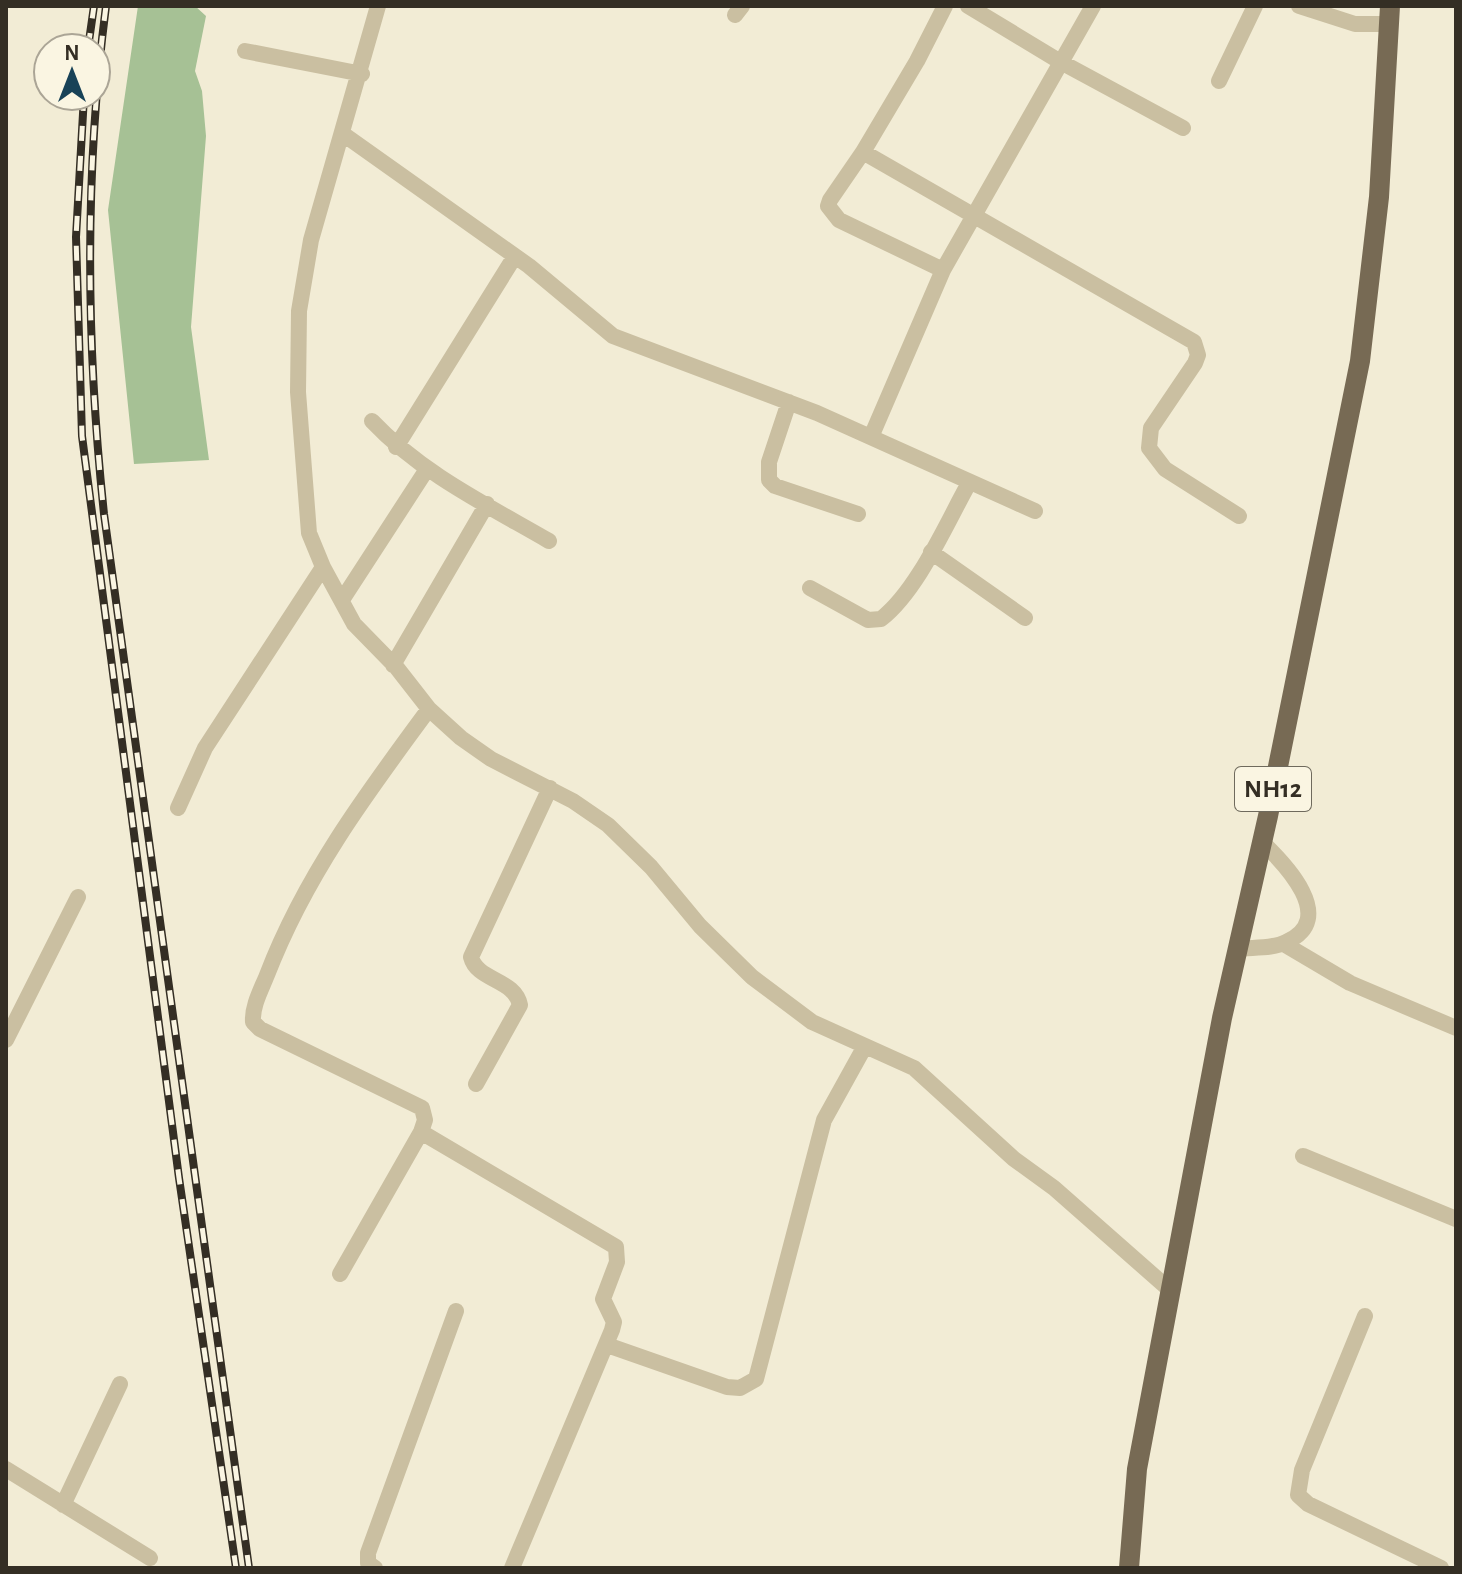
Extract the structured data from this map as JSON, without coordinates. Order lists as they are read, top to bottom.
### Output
{
  "streets": {
    "main road": ["NH12"]
  },
  "north": "top"
}
